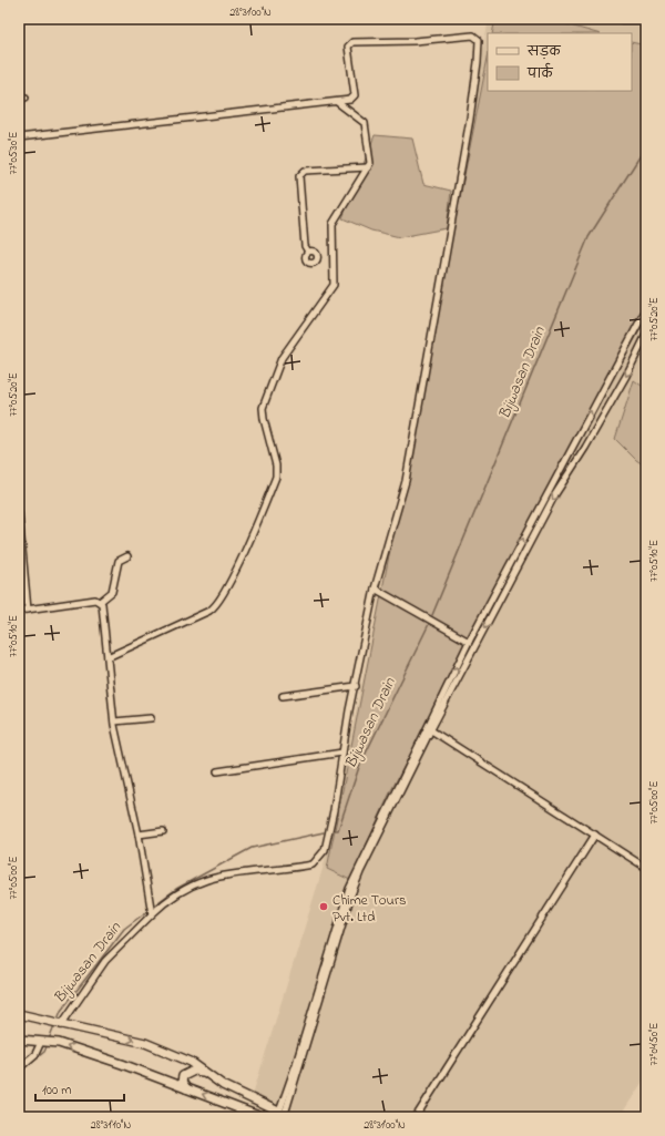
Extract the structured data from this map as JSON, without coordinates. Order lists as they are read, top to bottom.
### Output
{
  "water": ["Bijwasan Drain"],
  "places": ["Chime Tours Pvt. Ltd"],
  "legend": ["सड़क", "पार्क"],
  "scale_bar": "100 m",
  "coordinates": [
    "28°31'00\"N",
    "77°05'30\"E",
    "77°05'20\"E",
    "77°05'10\"E",
    "77°05'00\"E",
    "77°04'50\"E",
    "28°31'10\"N"
  ]
}
